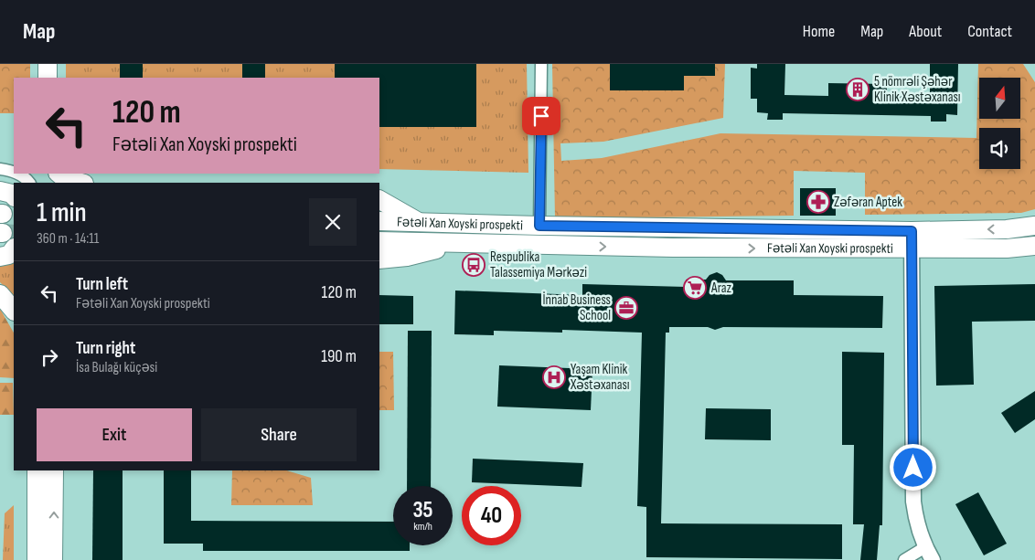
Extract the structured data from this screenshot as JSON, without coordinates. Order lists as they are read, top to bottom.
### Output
{
  "streets": {
    "main road": ["Fətəli Xan Xoyski prospekti"]
  },
  "places": {
    "building": ["5 nömrəli Şəhər Klinik Xəstəxanası"],
    "pharmacy": ["Zəfəran Aptek"],
    "bus stop": ["Respublika Talassemiya Mərkəzi"],
    "supermarket": ["Araz"],
    "office": ["İnnab Business School"],
    "hospital": ["Yaşam Klinik Xəstəxanası"]
  },
  "north": "top",
  "page": {
    "header": "Map",
    "nav": [
      "Home",
      "Map",
      "About",
      "Contact"
    ],
    "turn": ["120 m", "Fətəli Xan Xoyski prospekti"],
    "heading": ["1 min", "360 m · 14:11"],
    "list": [
      {
        "name": "Turn left",
        "note": "Fətəli Xan Xoyski prospekti",
        "value": "120 m"
      },
      {
        "name": "Turn right",
        "note": "İsa Bulağı küçəsi",
        "value": "190 m"
      }
    ],
    "buttons": ["Exit", "Share"],
    "speed": "35 km/h",
    "limit": "40"
  }
}
